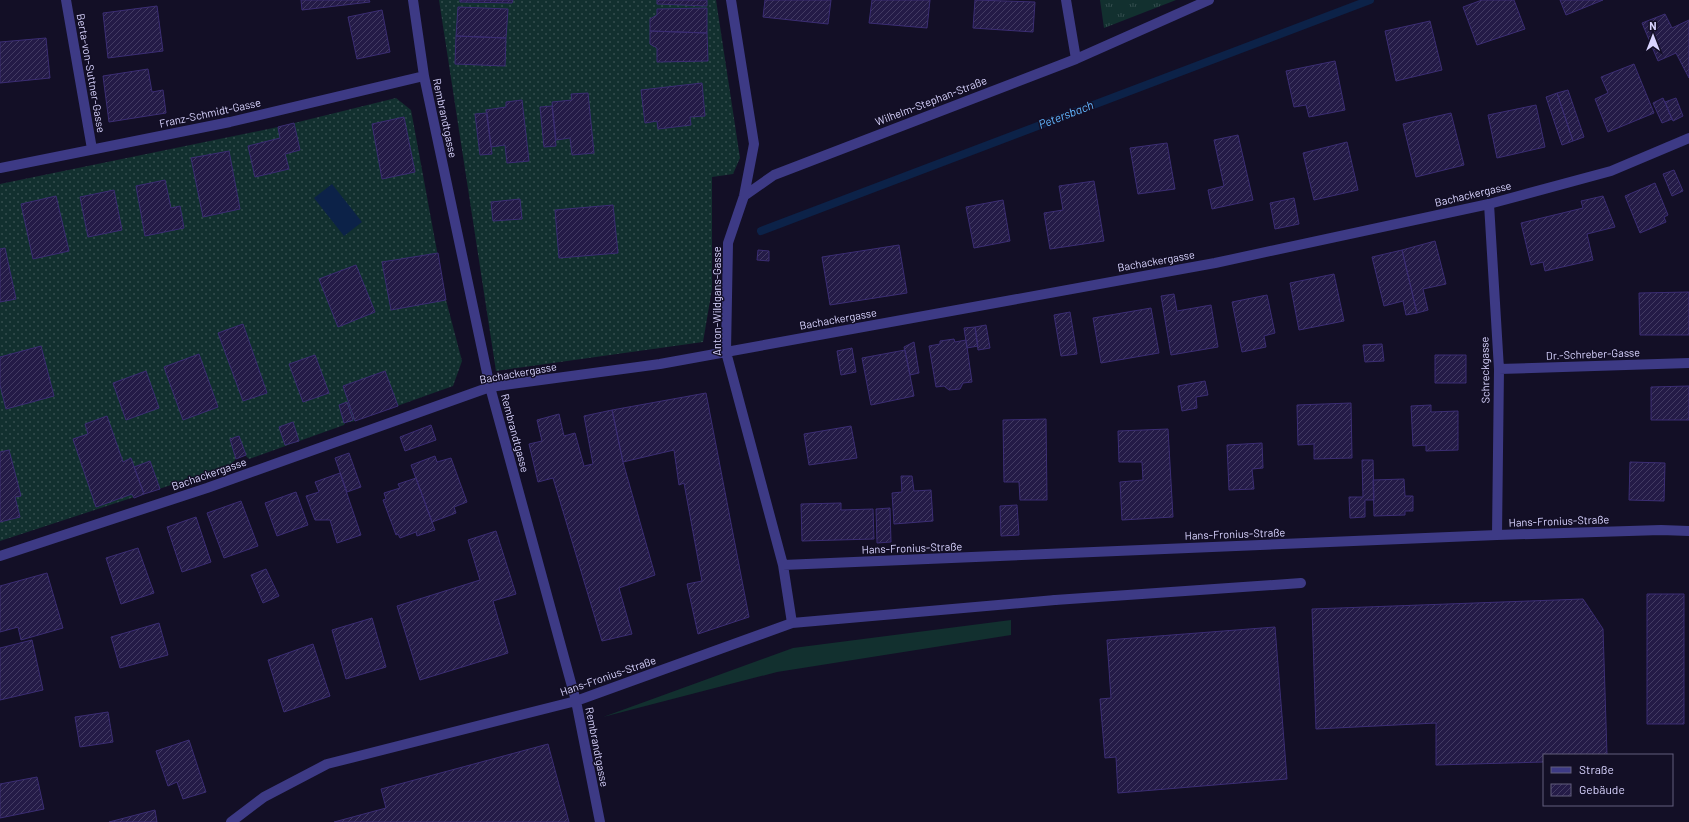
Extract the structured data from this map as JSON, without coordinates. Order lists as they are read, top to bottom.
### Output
{
  "streets": {
    "street": [
      "Berta-von-Suttner-Gasse",
      "Wilhelm-Stephan-Straße",
      "Franz-Schmidt-Gasse",
      "Rembrandtgasse",
      "Bachackergasse",
      "Anton-Wildgans-Gasse",
      "Dr.-Schreber-Gasse",
      "Schreckgasse",
      "Hans-Fronius-Straße"
    ]
  },
  "crossings": [
    ["Berta-von-Suttner-Gasse", "Franz-Schmidt-Gasse"],
    ["Wilhelm-Stephan-Straße", "Anton-Wildgans-Gasse"],
    ["Franz-Schmidt-Gasse", "Rembrandtgasse"],
    ["Rembrandtgasse", "Bachackergasse"],
    ["Rembrandtgasse", "Hans-Fronius-Straße"],
    ["Bachackergasse", "Anton-Wildgans-Gasse"],
    ["Bachackergasse", "Schreckgasse"],
    ["Anton-Wildgans-Gasse", "Hans-Fronius-Straße"],
    ["Dr.-Schreber-Gasse", "Schreckgasse"],
    ["Schreckgasse", "Hans-Fronius-Straße"]
  ],
  "water": ["Petersbach"],
  "legend": ["Straße", "Gebäude"],
  "north": "top"
}
